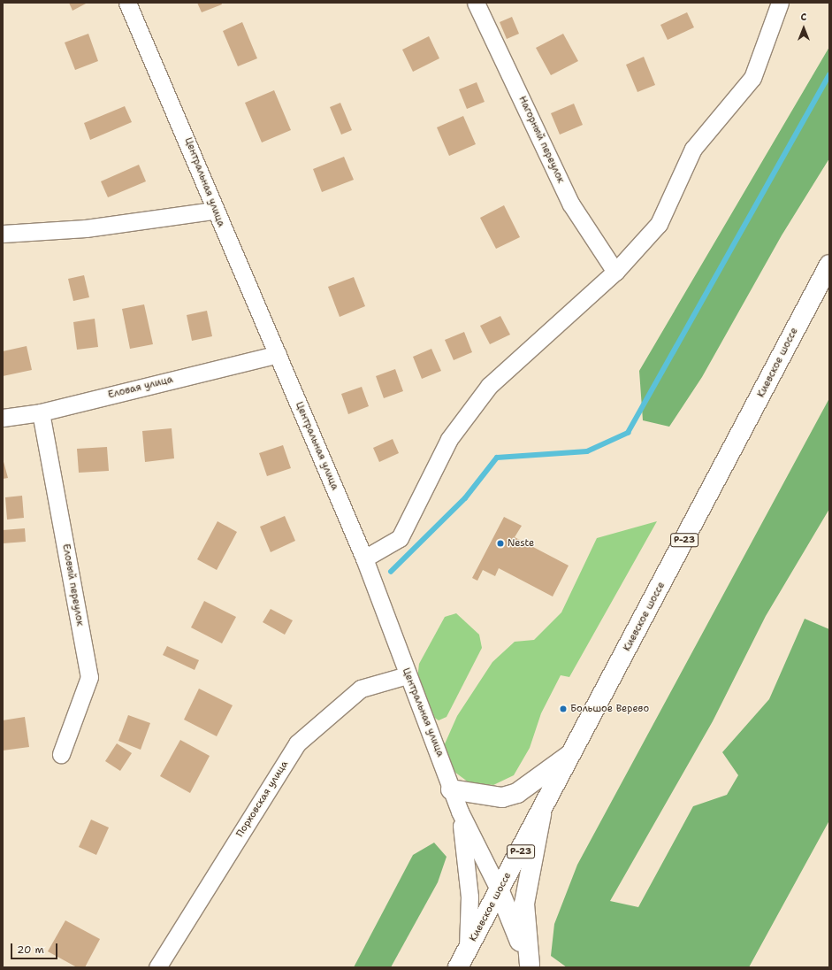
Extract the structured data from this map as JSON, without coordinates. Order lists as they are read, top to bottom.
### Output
{
  "streets": {
    "main road": ["Киевское шоссе", "Р-23"],
    "street": [
      "Нагорный переулок",
      "Центральная улица",
      "Еловая улица",
      "Еловый переулок",
      "Порховская улица"
    ]
  },
  "crossings": [
    ["Центральная улица", "Киевское шоссе"],
    ["Центральная улица", "Еловая улица"],
    ["Центральная улица", "Порховская улица"],
    ["Еловая улица", "Еловый переулок"]
  ],
  "places": ["Neste", "Большое Верево"],
  "scale_bar": "20 m",
  "north": "top"
}
